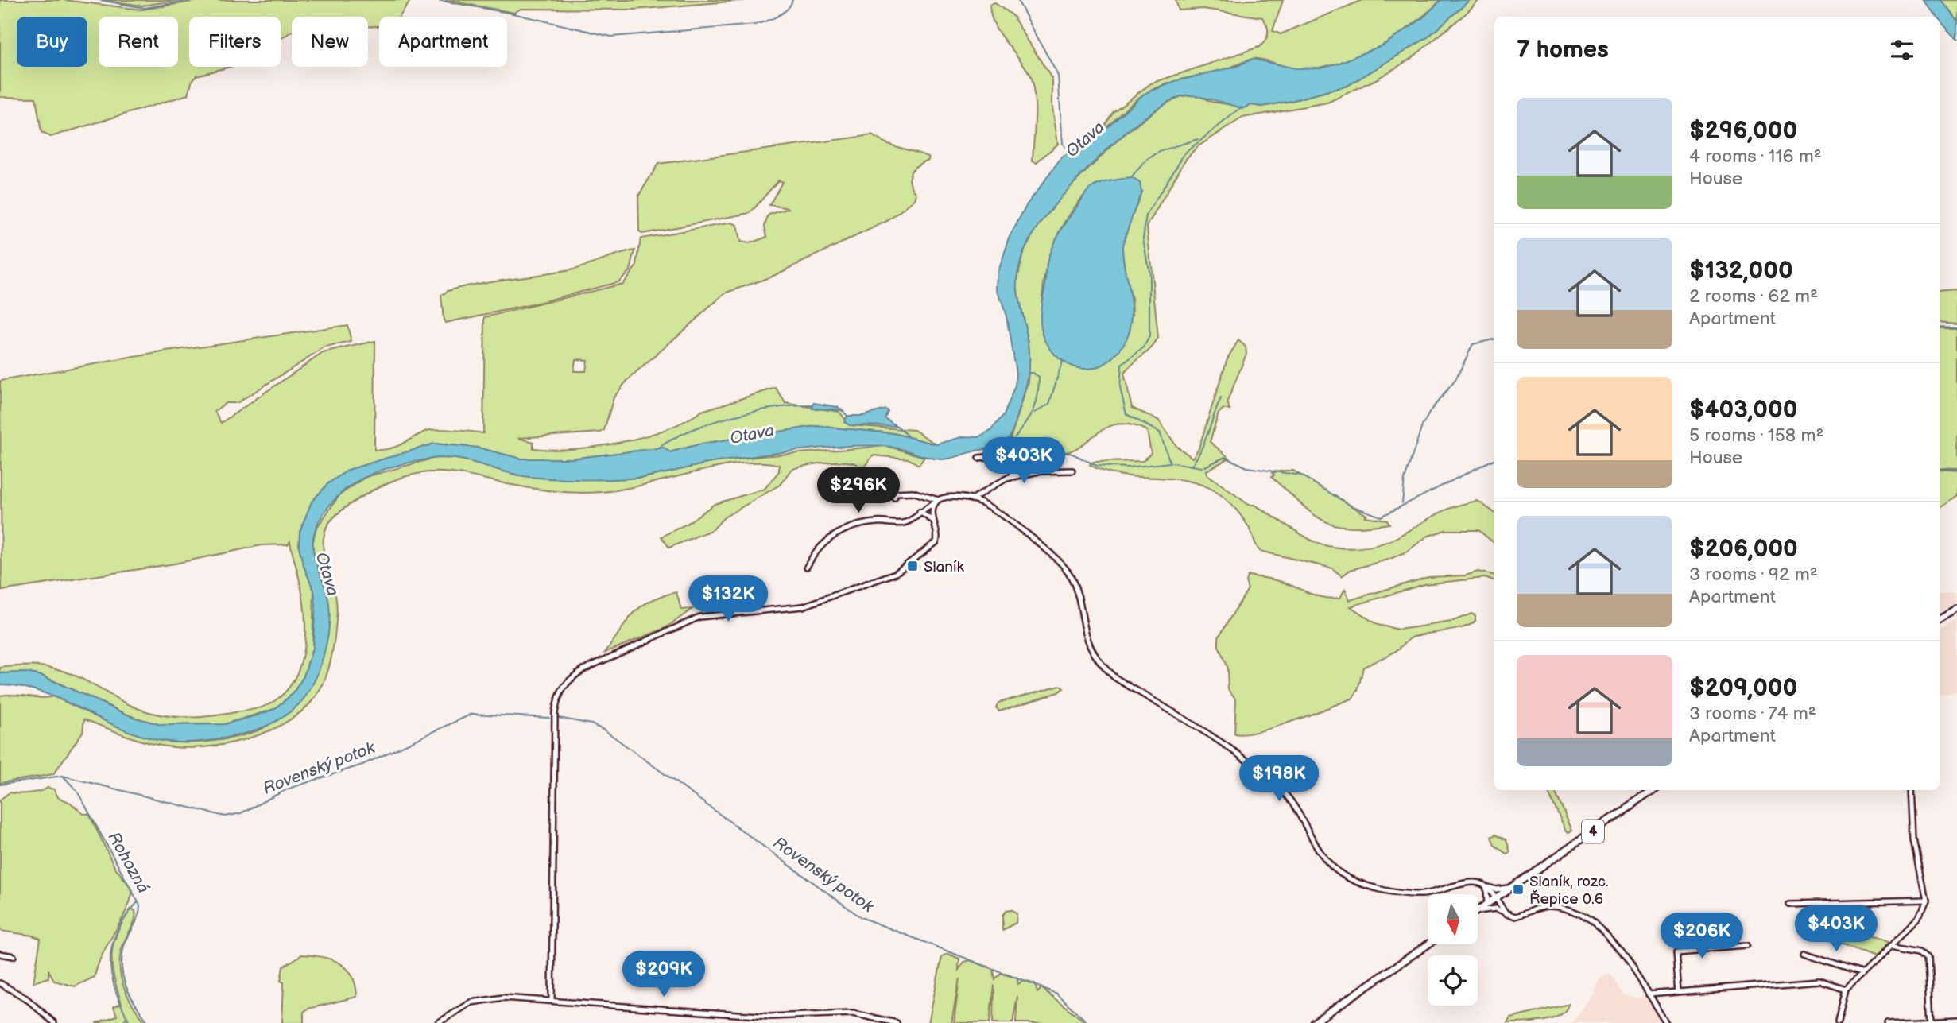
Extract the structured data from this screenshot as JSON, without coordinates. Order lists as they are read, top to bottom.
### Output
{
  "streets": {
    "main road": ["4"]
  },
  "water": ["Otava", "Rovenský potok", "Rohozná"],
  "places": {
    "transit": ["Slaník", "Slaník, rozc. Řepice 0.6"]
  },
  "north": "bottom",
  "page": {
    "chip": [
      "Buy",
      "Rent",
      "Filters",
      "New",
      "Apartment"
    ],
    "heading": "7 homes",
    "list": [
      {
        "name": "$296,000",
        "note": "4 rooms · 116 m² · House"
      },
      {
        "name": "$132,000",
        "note": "2 rooms · 62 m² · Apartment"
      },
      {
        "name": "$403,000",
        "note": "5 rooms · 158 m² · House"
      },
      {
        "name": "$206,000",
        "note": "3 rooms · 92 m² · Apartment"
      },
      {
        "name": "$209,000",
        "note": "3 rooms · 74 m² · Apartment"
      }
    ],
    "price": [
      "$403K",
      "$296K",
      "$132K",
      "$198K",
      "$403K",
      "$206K",
      "$209K"
    ]
  }
}
